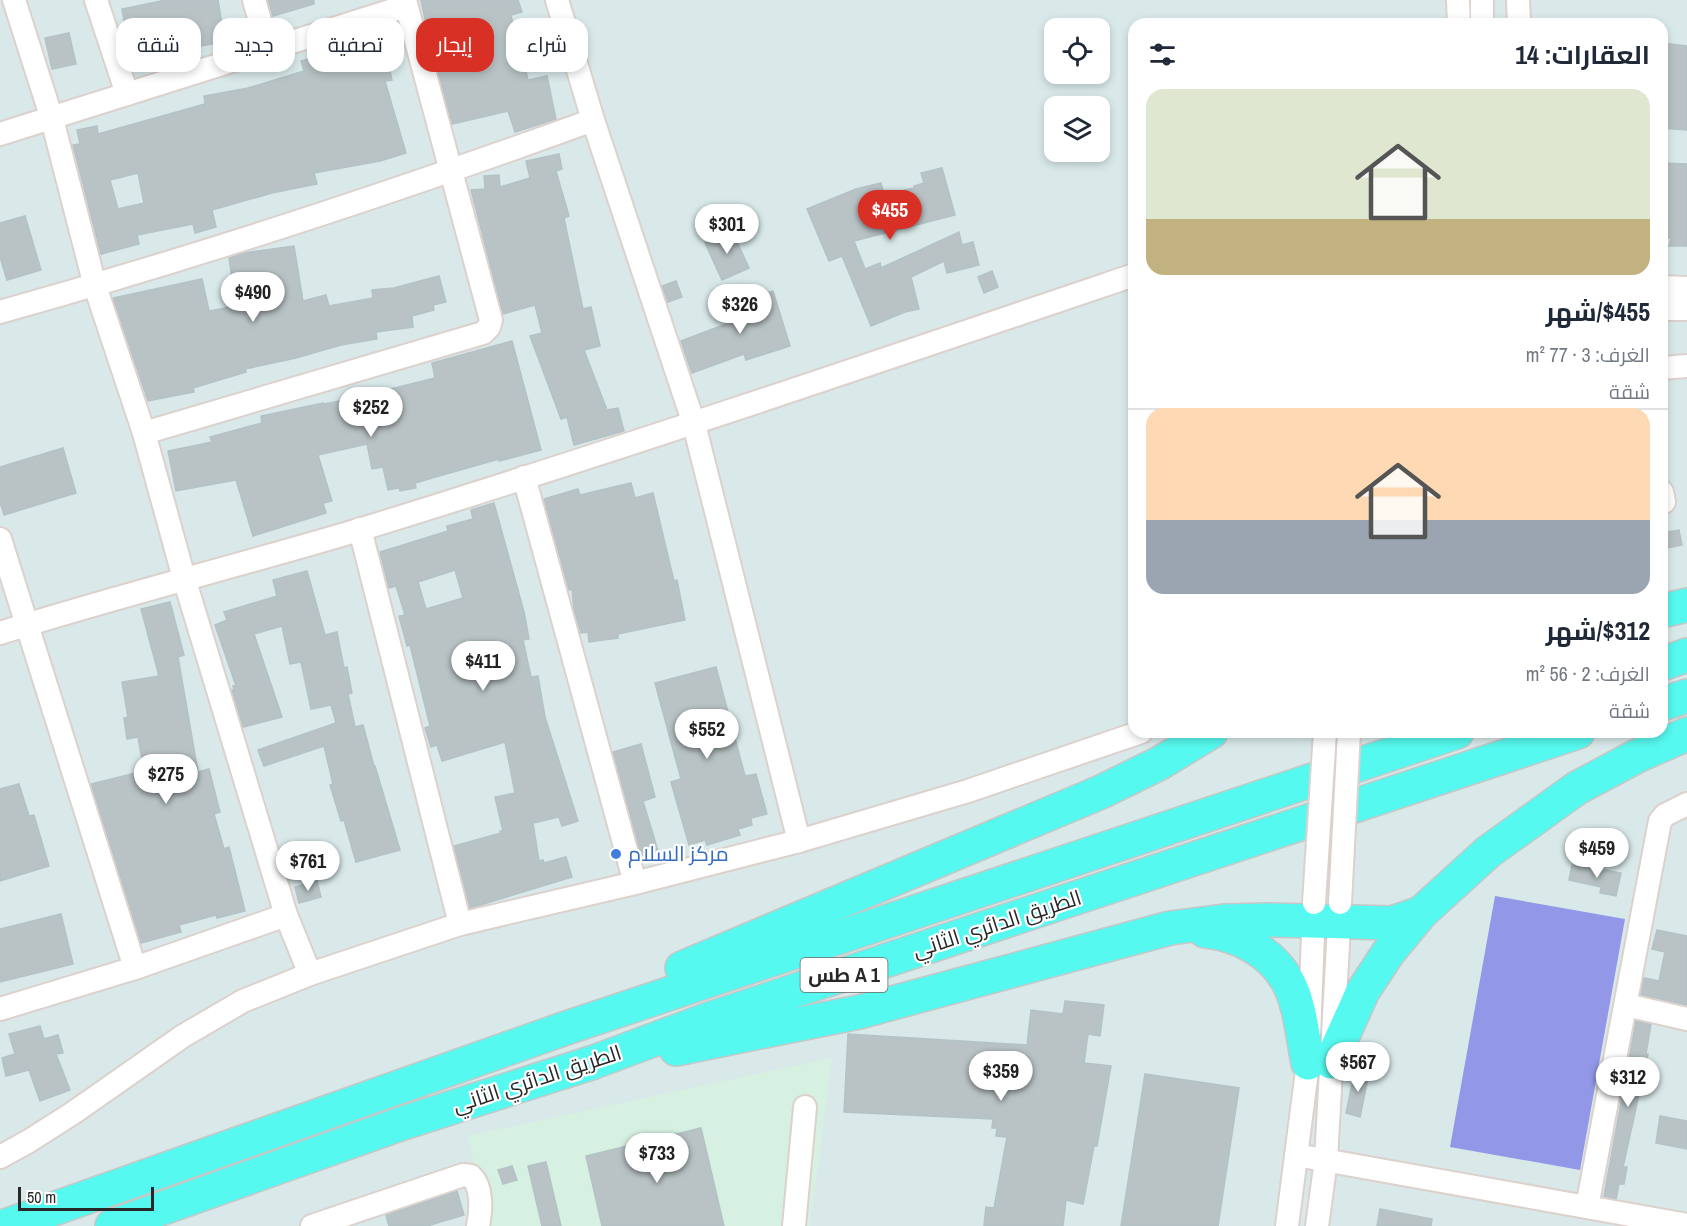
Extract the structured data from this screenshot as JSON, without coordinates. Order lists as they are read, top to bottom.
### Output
{
  "streets": {
    "highway": ["الطريق الدائري الثاني", "طس A 1"]
  },
  "places": ["مركز السلام"],
  "scale_bar": "50 m",
  "page": {
    "chip": [
      "شراء",
      "إيجار",
      "تصفية",
      "جديد",
      "شقة"
    ],
    "heading": "العقارات: 14",
    "list": [
      {
        "name": "$455/شهر",
        "note": "الغرف: 3 · 77 m² · شقة"
      },
      {
        "name": "$312/شهر",
        "note": "الغرف: 2 · 56 m² · شقة"
      }
    ],
    "price": [
      "$455",
      "$301",
      "$490",
      "$326",
      "$252",
      "$411",
      "$552",
      "$275",
      "$459",
      "$761",
      "$567",
      "$359",
      "$312",
      "$733"
    ],
    "scale": "50 m"
  }
}
